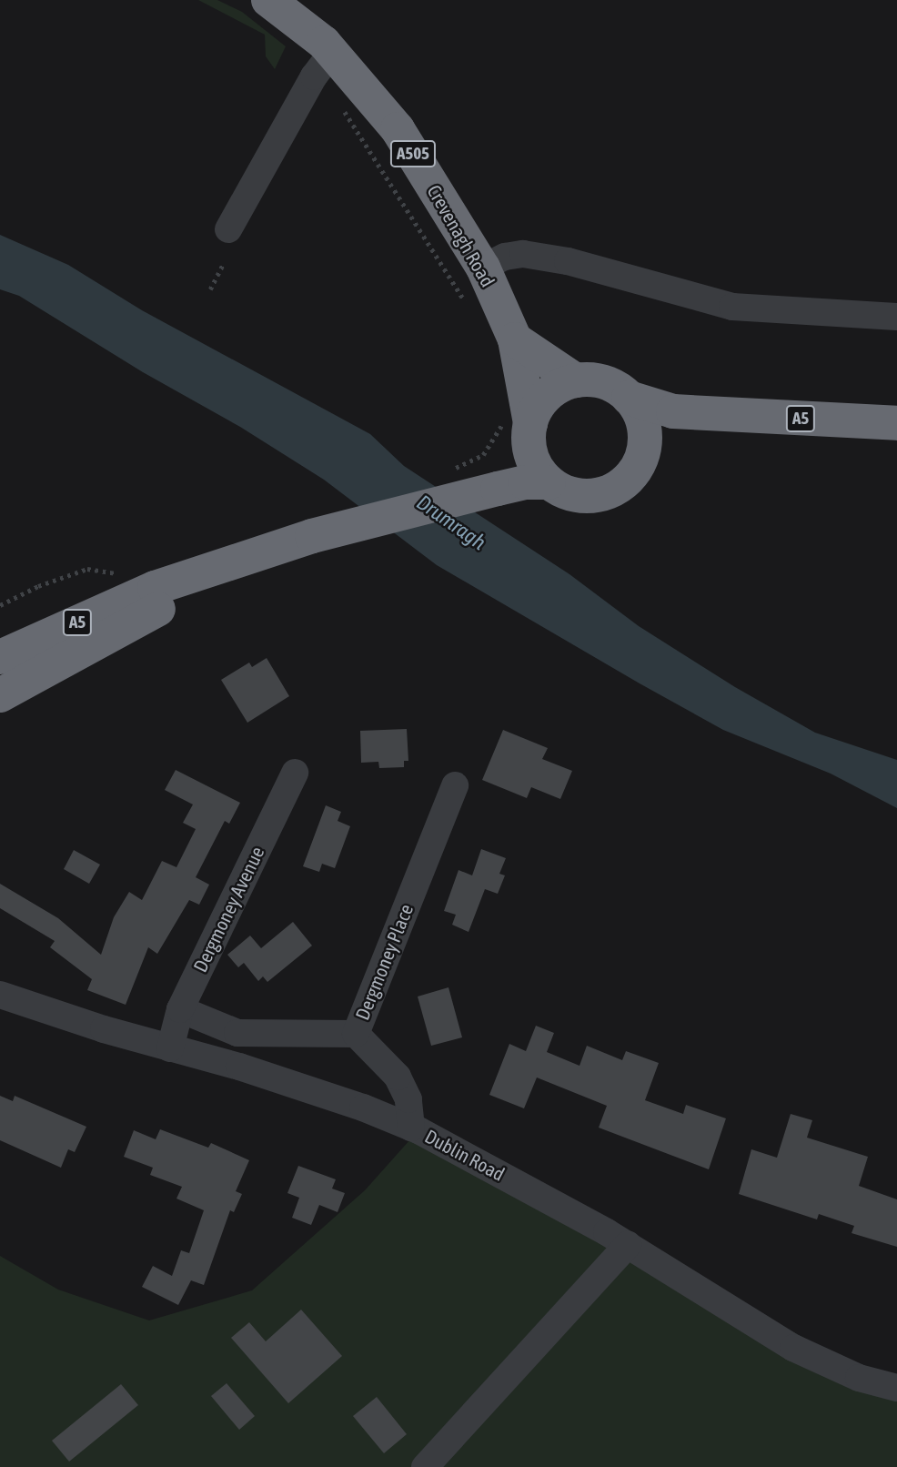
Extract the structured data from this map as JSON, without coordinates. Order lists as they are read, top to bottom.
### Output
{
  "streets": {
    "highway": ["A505", "Crevenagh Road", "A5"],
    "street": ["Dergmoney Avenue", "Dergmoney Place", "Dublin Road"]
  },
  "crossings": [
    ["Crevenagh Road", "A5"],
    ["Dergmoney Avenue", "Dublin Road"],
    ["Dergmoney Place", "Dublin Road"]
  ],
  "water": ["Drumragh"]
}
